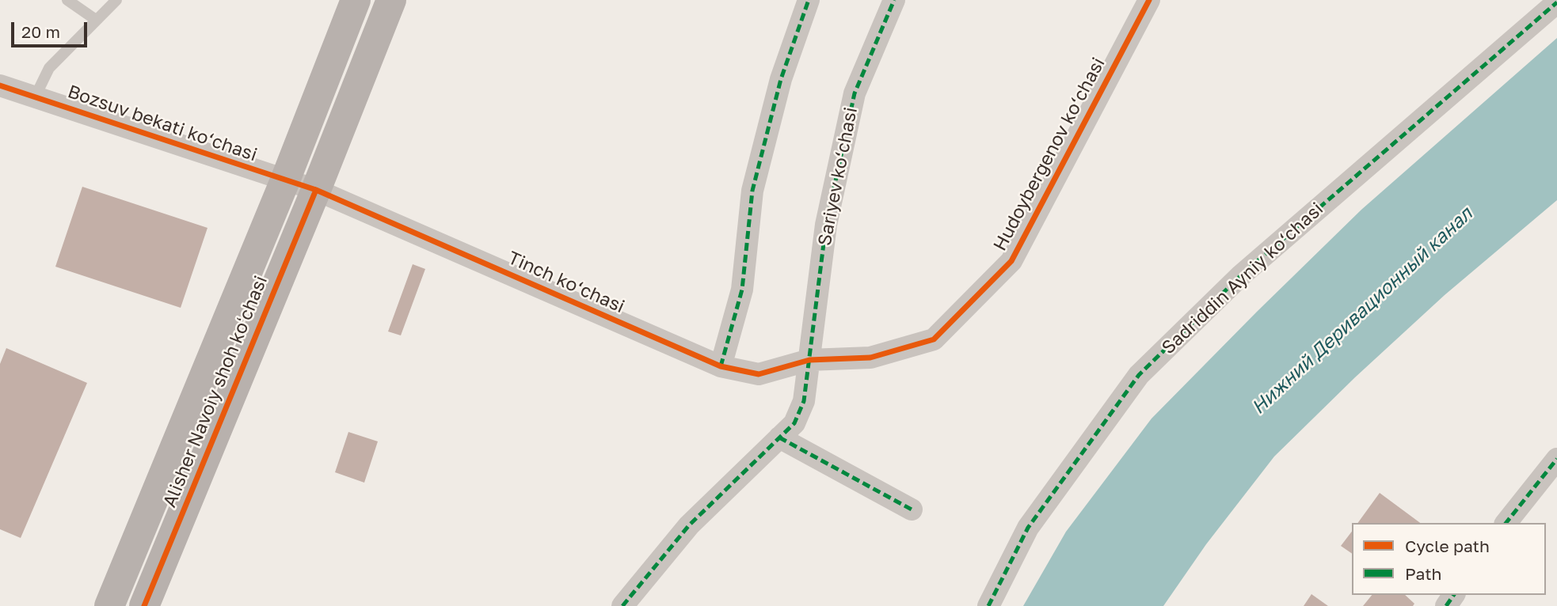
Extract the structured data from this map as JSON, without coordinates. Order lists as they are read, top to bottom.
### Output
{
  "streets": {
    "main road": ["Alisher Navoiy shoh koʻchasi"],
    "street": [
      "Bozsuv bekati ko‘chasi",
      "Hudoybergenov ko‘chasi",
      "Sariyev ko‘chasi",
      "Sadriddin Ayniy ko‘chasi",
      "Tinch ko‘chasi"
    ]
  },
  "crossings": [
    ["Bozsuv bekati ko‘chasi", "Tinch ko‘chasi"],
    ["Bozsuv bekati ko‘chasi", "Alisher Navoiy shoh koʻchasi"],
    ["Hudoybergenov ko‘chasi", "Sariyev ko‘chasi"],
    ["Hudoybergenov ko‘chasi", "Tinch ko‘chasi"],
    ["Sariyev ko‘chasi", "Tinch ko‘chasi"],
    ["Tinch ko‘chasi", "Alisher Navoiy shoh koʻchasi"]
  ],
  "water": ["Нижний Деривационный канал"],
  "legend": ["Cycle path", "Path"],
  "scale_bar": "20 m"
}
